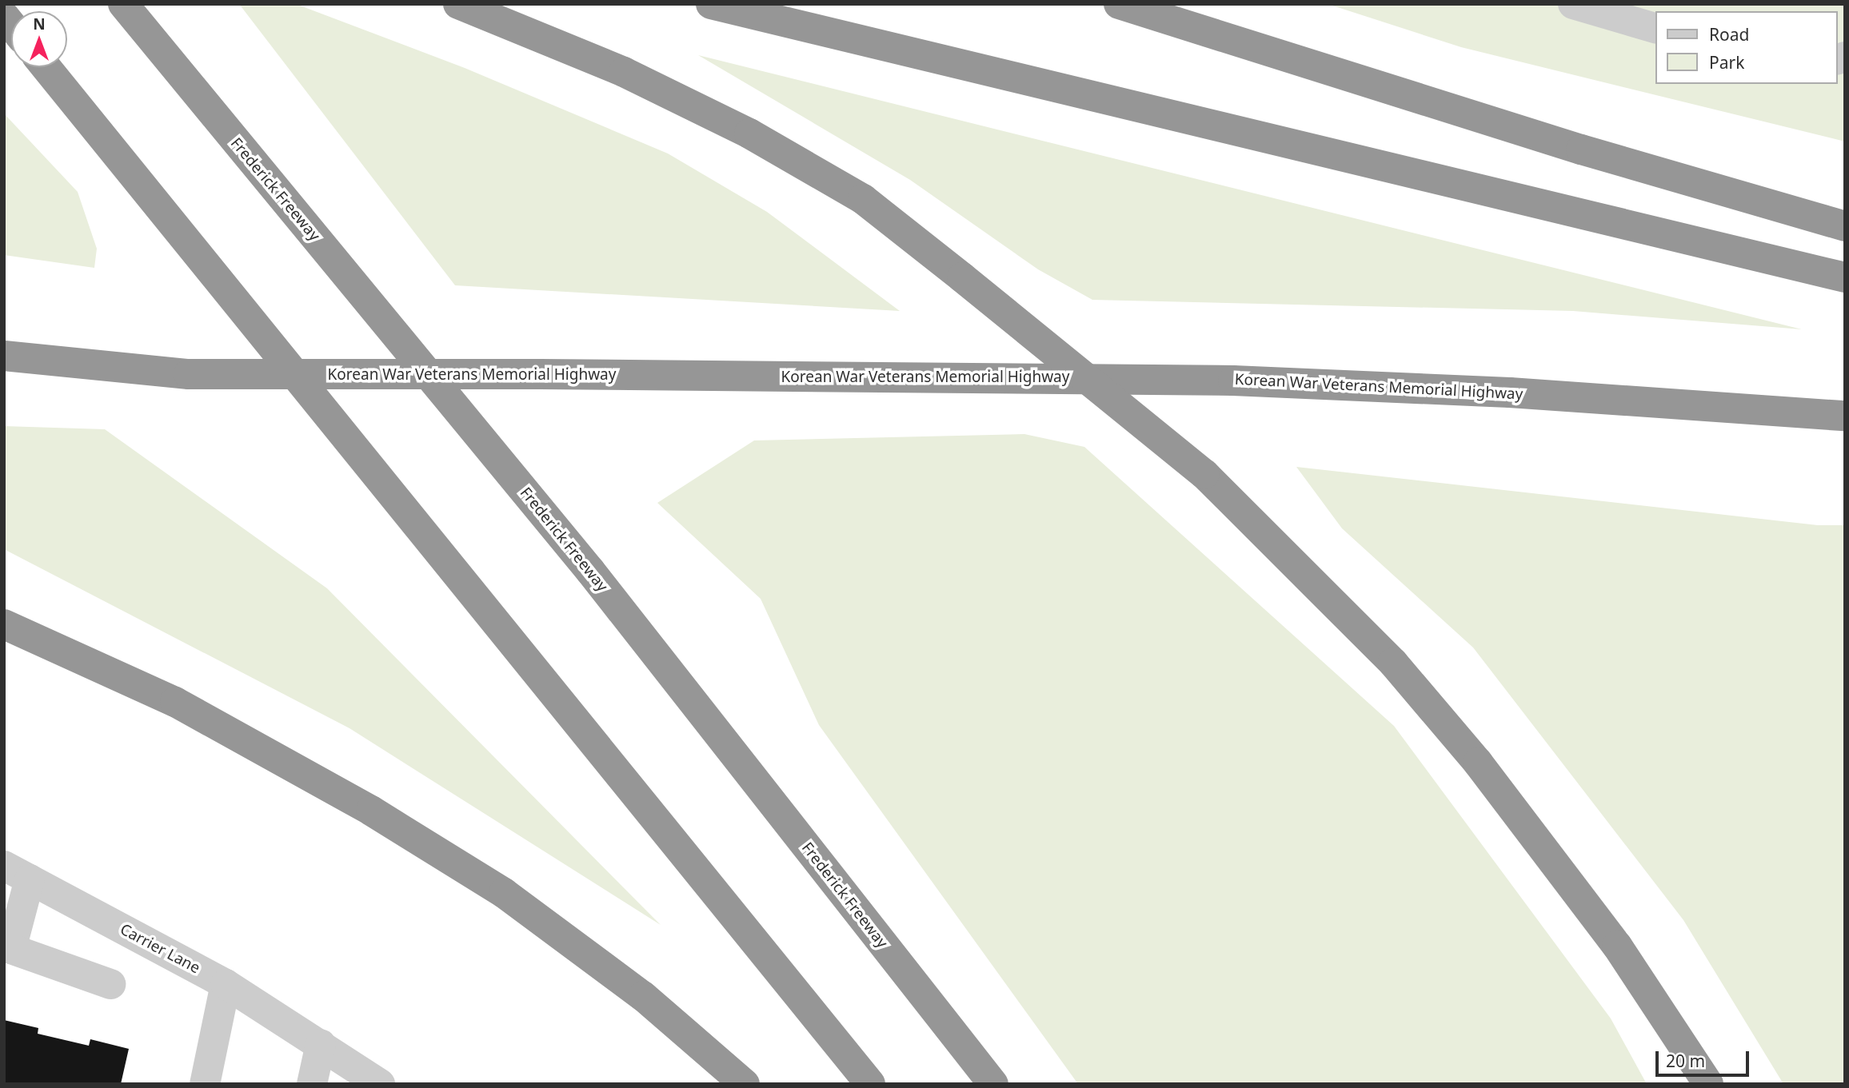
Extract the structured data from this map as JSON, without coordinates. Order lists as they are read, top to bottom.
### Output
{
  "streets": {
    "highway": ["Frederick Freeway", "Korean War Veterans Memorial Highway"],
    "lane": ["Carrier Lane"]
  },
  "legend": ["Road", "Park"],
  "scale_bar": "20 m",
  "north": "top"
}
